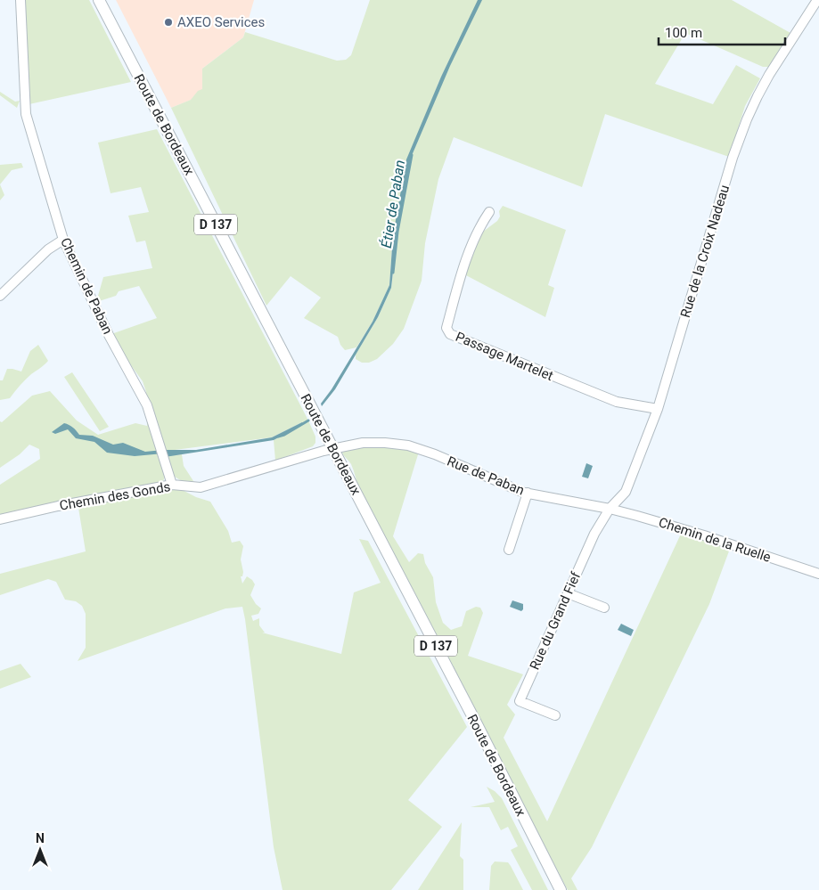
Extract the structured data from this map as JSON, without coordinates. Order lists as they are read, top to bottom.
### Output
{
  "streets": {
    "main road": ["Route de Bordeaux", "D 137"],
    "street": [
      "Rue de la Croix Nadeau",
      "Chemin de Paban",
      "Passage Martelet",
      "Rue de Paban",
      "Chemin des Gonds",
      "Chemin de la Ruelle",
      "Rue du Grand Fief"
    ]
  },
  "crossings": [
    ["Route de Bordeaux", "Rue de Paban"],
    ["Route de Bordeaux", "Chemin des Gonds"],
    ["Rue de la Croix Nadeau", "Passage Martelet"],
    ["Rue de la Croix Nadeau", "Rue de Paban"],
    ["Rue de la Croix Nadeau", "Chemin de la Ruelle"],
    ["Rue de la Croix Nadeau", "Rue du Grand Fief"],
    ["Chemin de Paban", "Chemin des Gonds"],
    ["Rue de Paban", "Chemin des Gonds"],
    ["Rue de Paban", "Chemin de la Ruelle"],
    ["Rue de Paban", "Rue du Grand Fief"],
    ["Chemin de la Ruelle", "Rue du Grand Fief"]
  ],
  "water": ["Étier de Paban"],
  "places": ["AXEO Services"],
  "scale_bar": "100 m",
  "north": "top"
}
